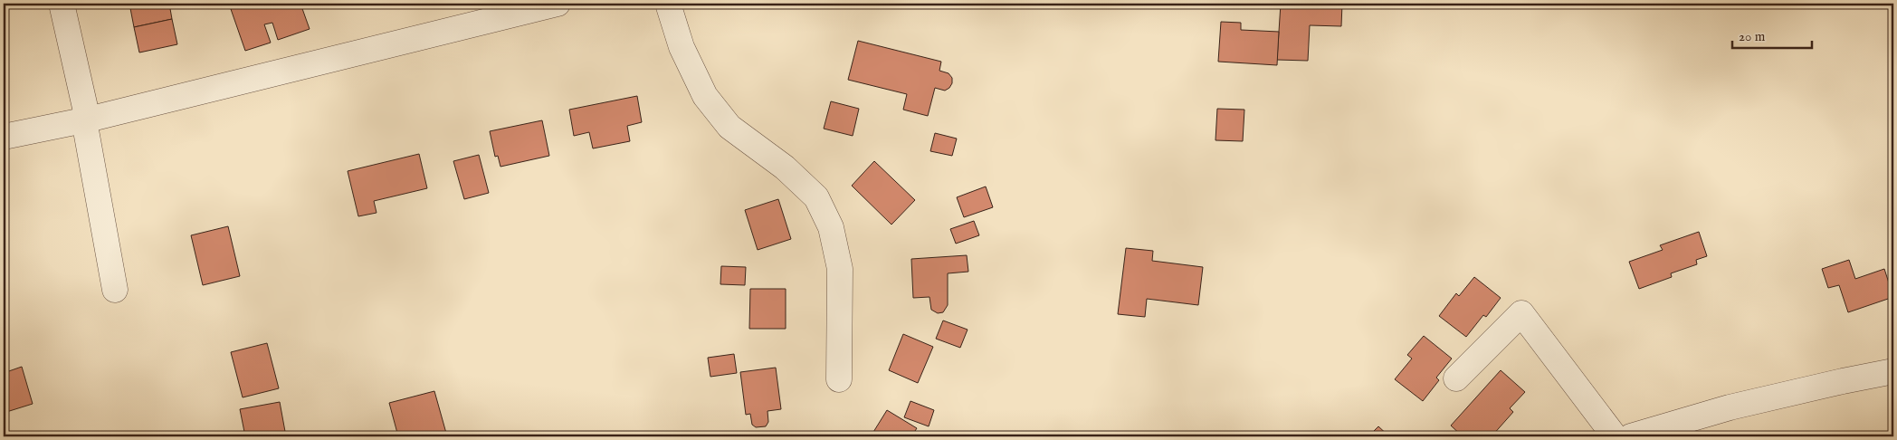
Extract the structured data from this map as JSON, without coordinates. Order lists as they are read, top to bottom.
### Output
{
  "scale_bar": "20 m"
}
